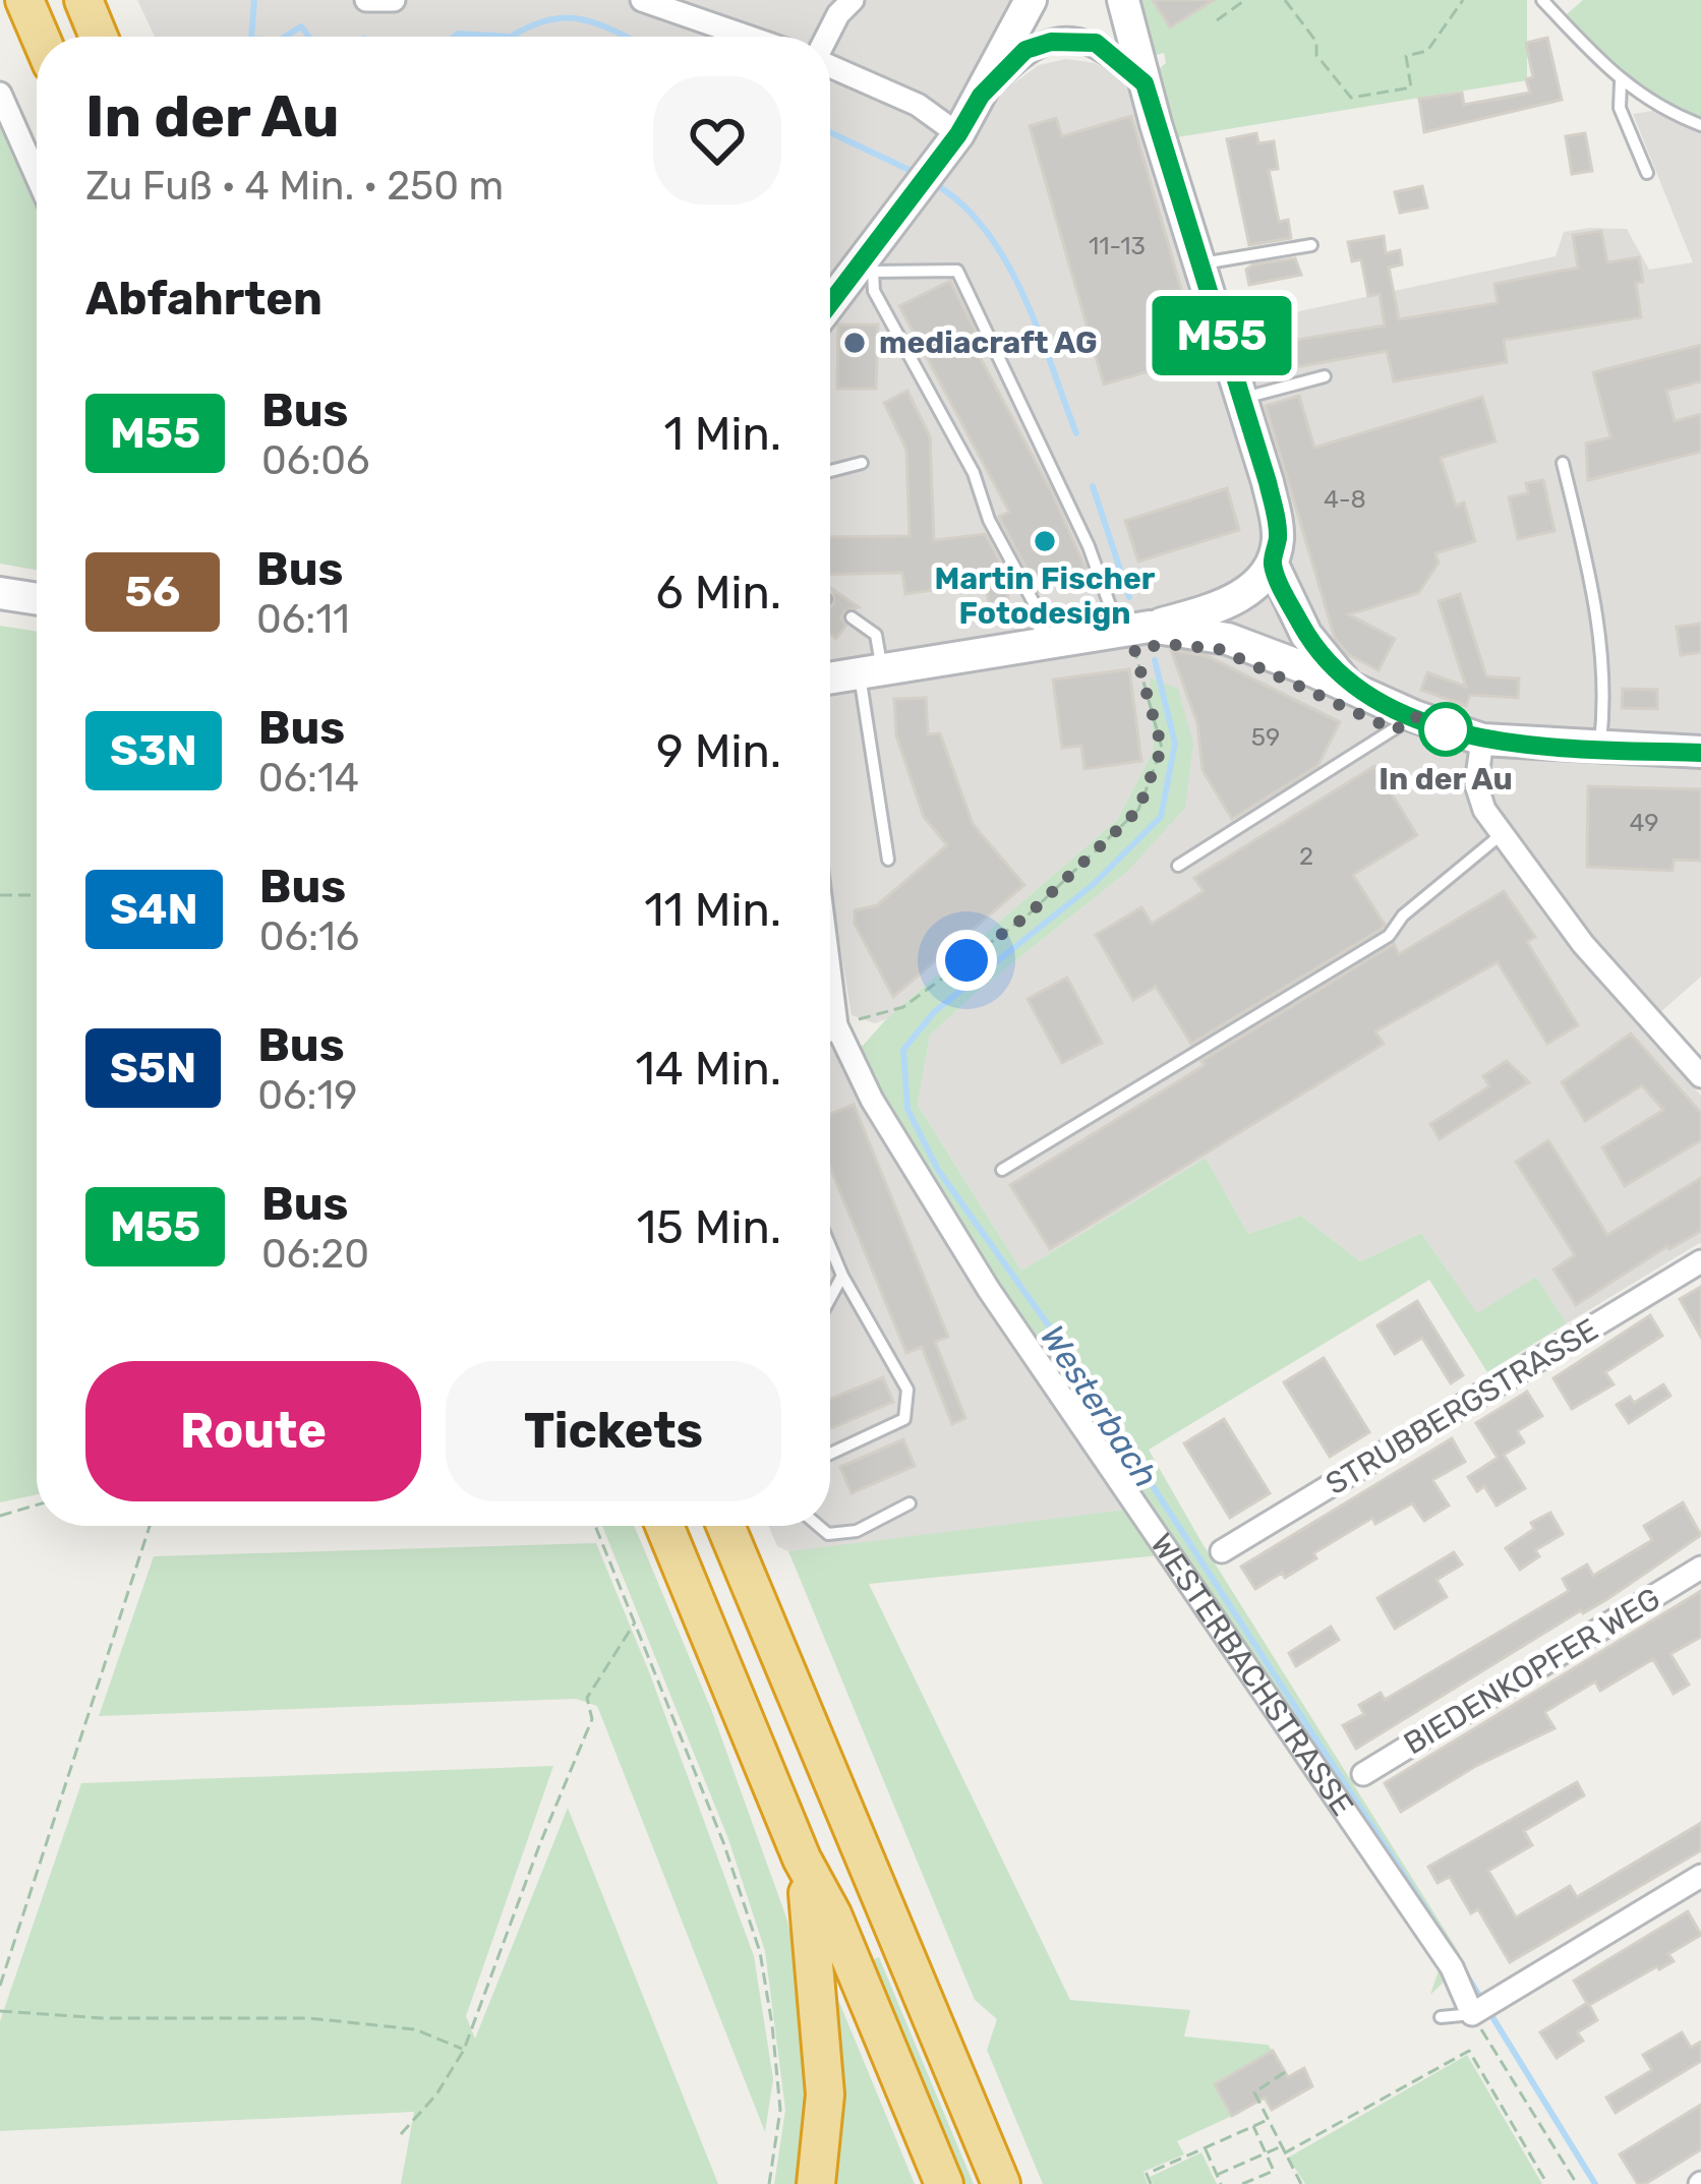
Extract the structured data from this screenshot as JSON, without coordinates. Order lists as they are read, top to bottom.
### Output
{
  "streets": {
    "street": ["STRUBBERGSTRASSE", "BIEDENKOPFER WEG", "WESTERBACHSTRASSE"]
  },
  "water": ["Westerbach"],
  "places": ["mediacraft AG", "Martin Fischer Fotodesign", "In der Au"],
  "lines": ["bus line M55"],
  "house_numbers": [
    "11-13",
    "4-8",
    "59",
    "49",
    "2"
  ],
  "page": {
    "on_map": "M55",
    "heading": [
      ["In der Au", "Zu Fuß · 4 Min. · 250 m"],
      "Abfahrten"
    ],
    "list": [
      {
        "mark": "M55",
        "name": "Bus",
        "note": "06:06",
        "value": "1 Min."
      },
      {
        "mark": "56",
        "name": "Bus",
        "note": "06:11",
        "value": "6 Min."
      },
      {
        "mark": "S3N",
        "name": "Bus",
        "note": "06:14",
        "value": "9 Min."
      },
      {
        "mark": "S4N",
        "name": "Bus",
        "note": "06:16",
        "value": "11 Min."
      },
      {
        "mark": "S5N",
        "name": "Bus",
        "note": "06:19",
        "value": "14 Min."
      },
      {
        "mark": "M55",
        "name": "Bus",
        "note": "06:20",
        "value": "15 Min."
      }
    ],
    "buttons": ["Route", "Tickets"]
  }
}
